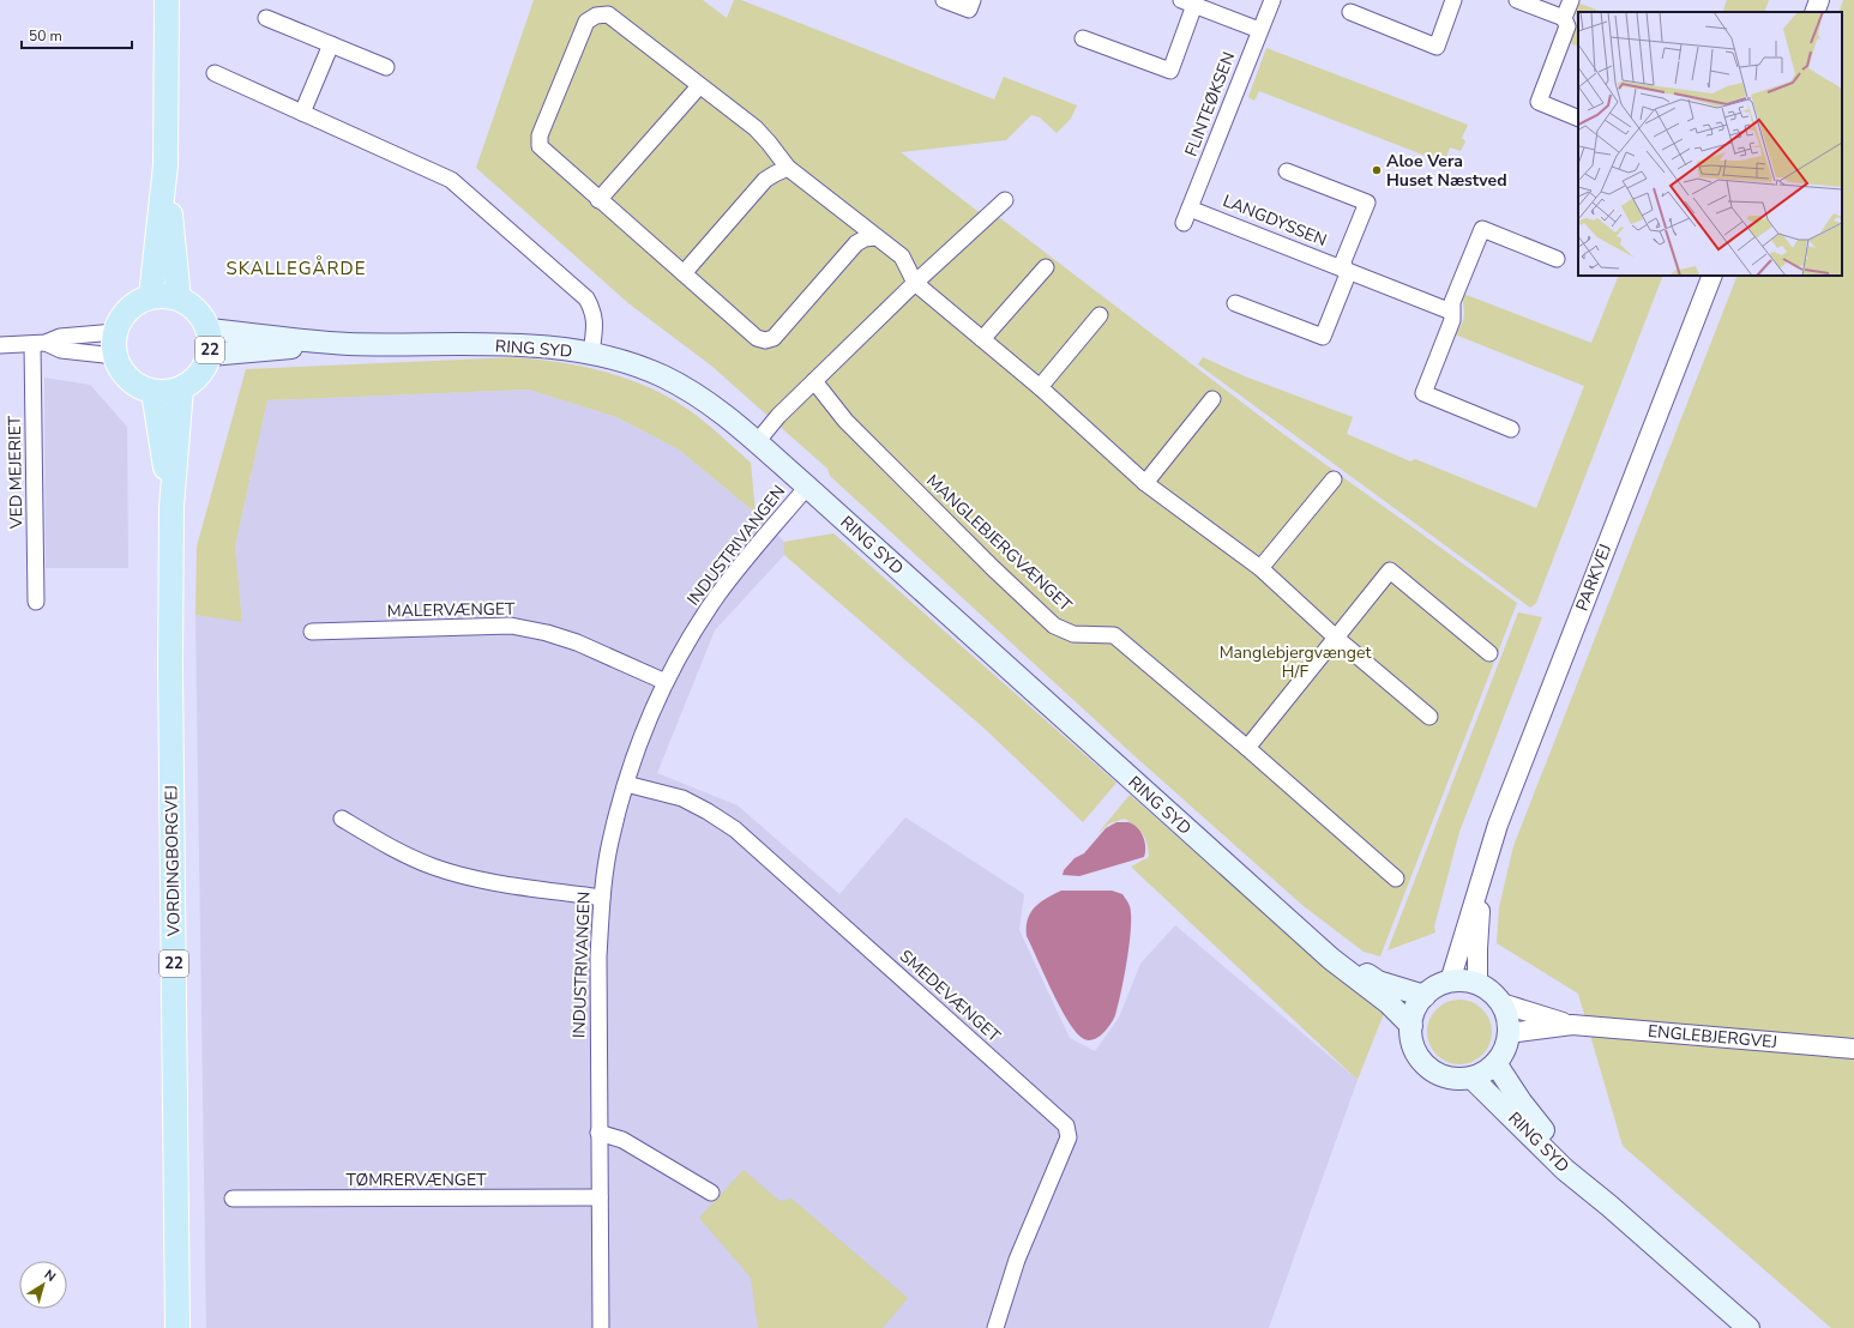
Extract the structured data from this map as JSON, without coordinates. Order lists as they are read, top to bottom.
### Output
{
  "streets": {
    "main road": ["RING SYD", "22", "VORDINGBORGVEJ"],
    "street": [
      "FLINTEØKSEN",
      "LANGDYSSEN",
      "VED MEJERIET",
      "MANGLEBJERGVÆNGET",
      "INDUSTRIVANGEN",
      "PARKVEJ",
      "MALERVÆNGET",
      "SMEDEVÆNGET",
      "ENGLEBJERGVEJ",
      "TØMRERVÆNGET"
    ]
  },
  "crossings": [
    ["FLINTEØKSEN", "LANGDYSSEN"],
    ["RING SYD", "22"],
    ["RING SYD", "INDUSTRIVANGEN"],
    ["RING SYD", "PARKVEJ"],
    ["RING SYD", "VORDINGBORGVEJ"],
    ["RING SYD", "ENGLEBJERGVEJ"],
    ["22", "VORDINGBORGVEJ"],
    ["INDUSTRIVANGEN", "MALERVÆNGET"],
    ["INDUSTRIVANGEN", "SMEDEVÆNGET"],
    ["INDUSTRIVANGEN", "TØMRERVÆNGET"],
    ["PARKVEJ", "ENGLEBJERGVEJ"]
  ],
  "districts": ["SKALLEGÅRDE"],
  "parks": ["Manglebjergvænget H/F"],
  "places": ["Aloe Vera Huset Næstved"],
  "scale_bar": "50 m",
  "north": "top right"
}
